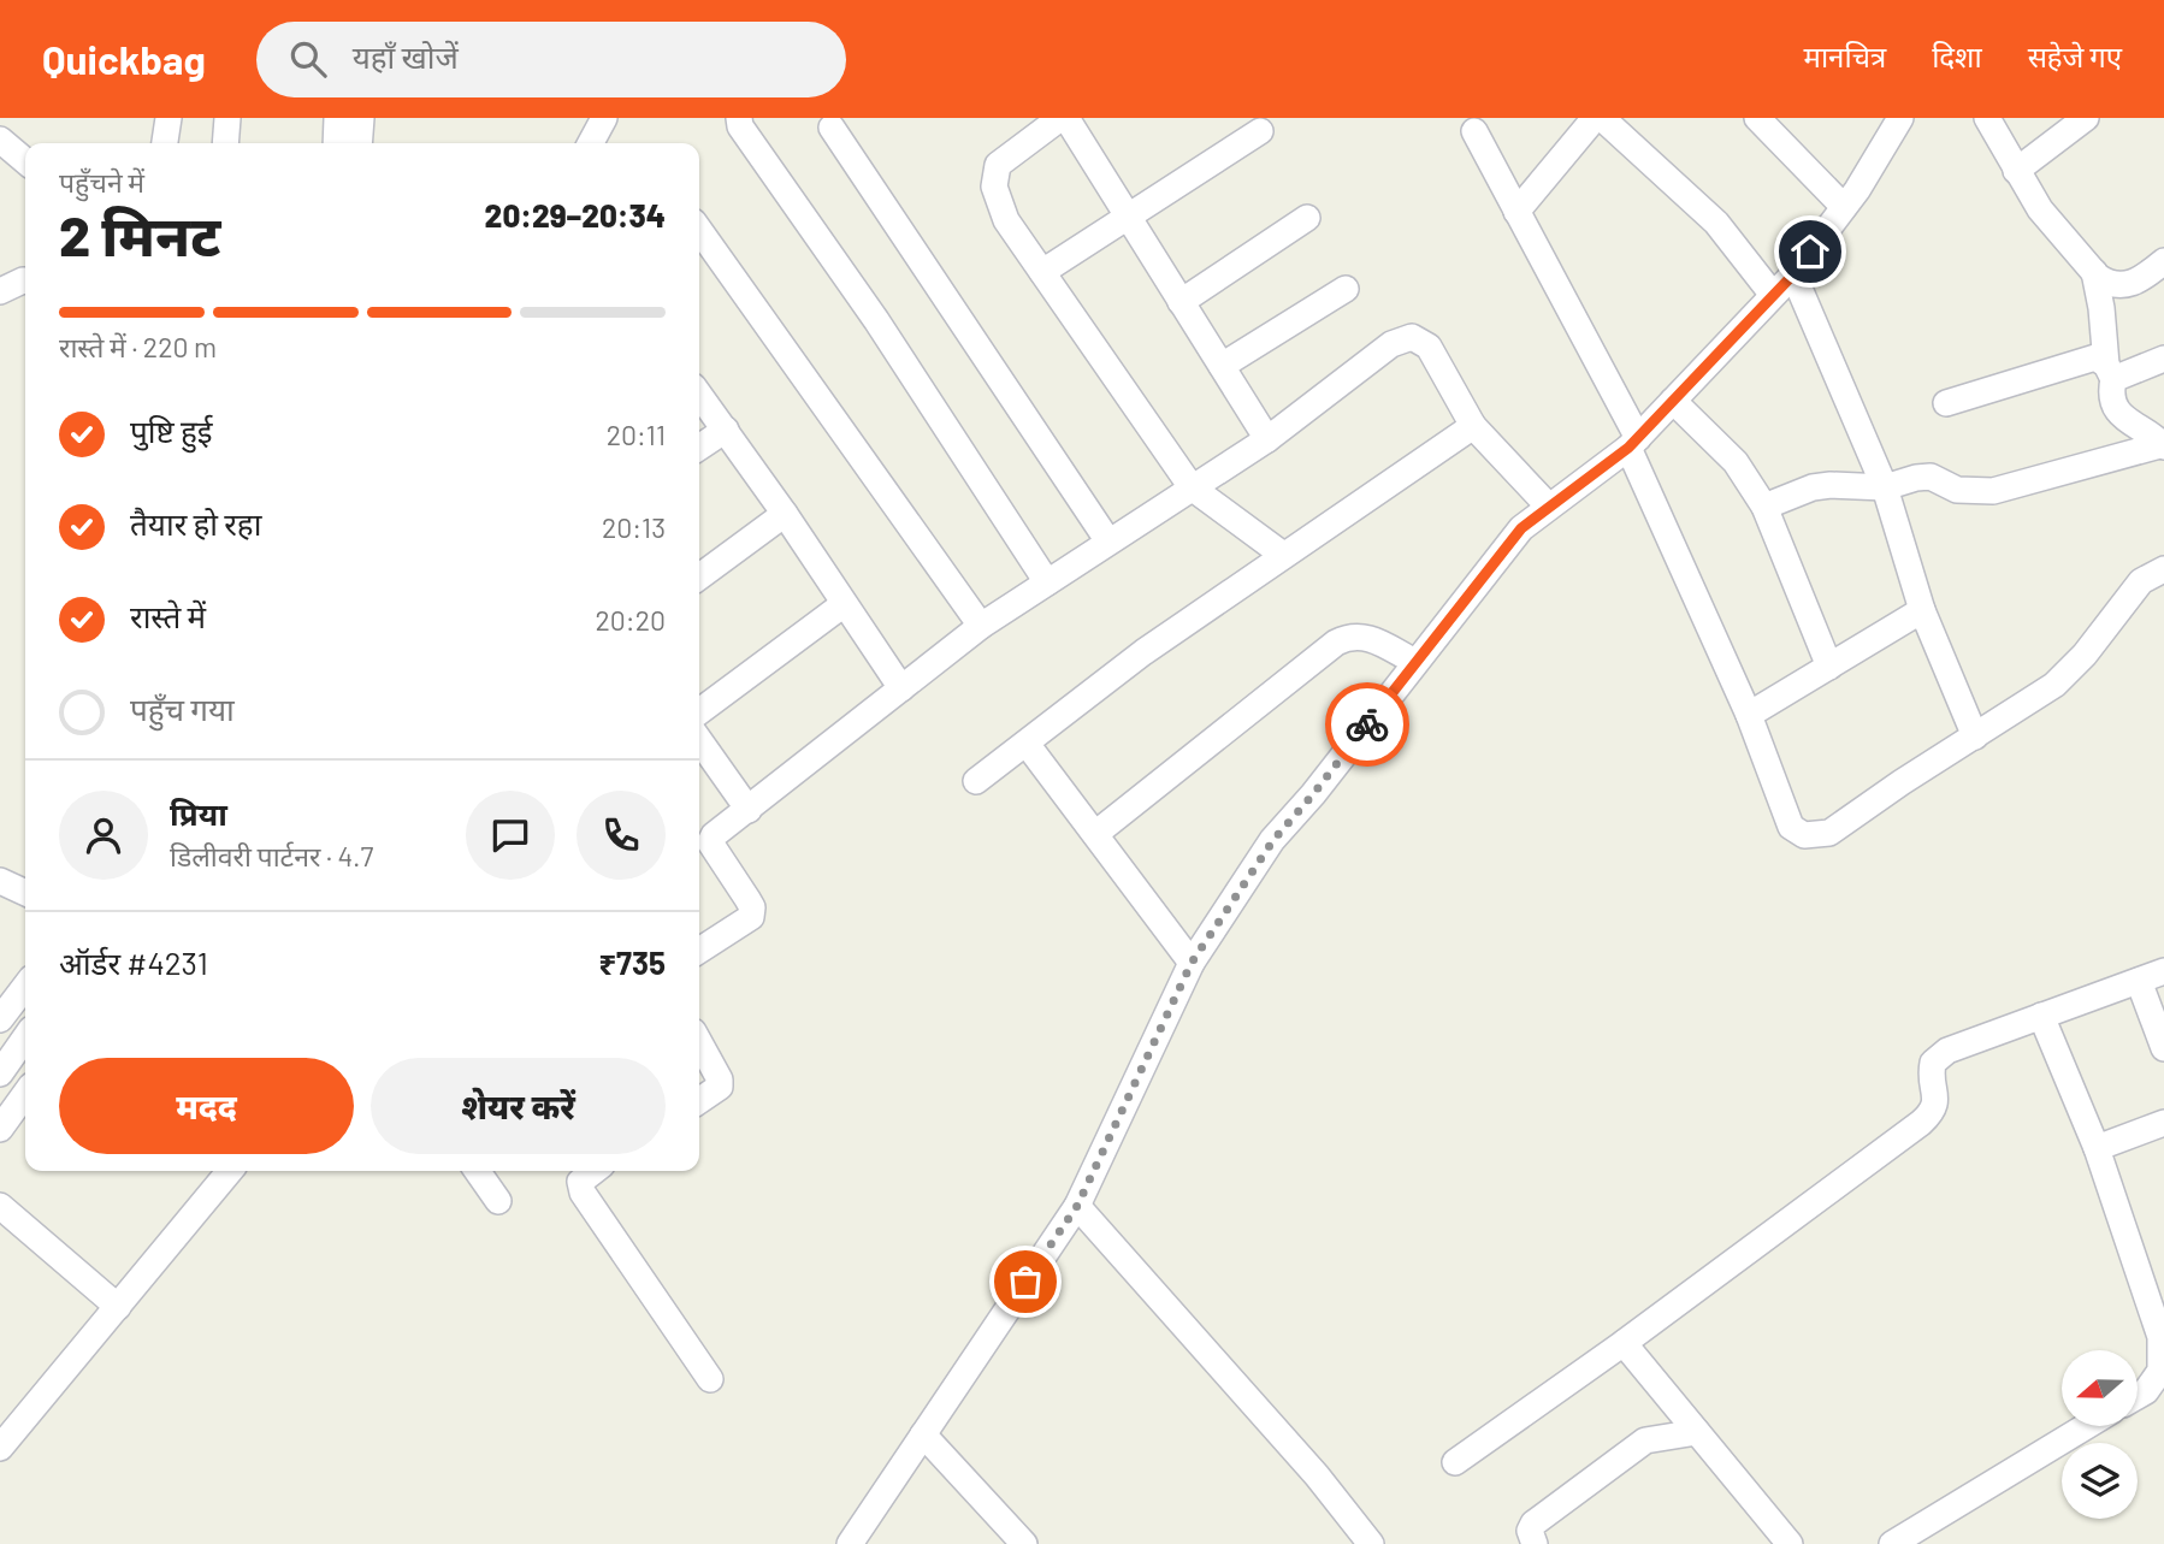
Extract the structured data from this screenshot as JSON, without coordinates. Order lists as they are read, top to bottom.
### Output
{
  "north": "left",
  "page": {
    "header": "Quickbag",
    "search": "यहाँ खोजें",
    "nav": ["मानचित्र", "दिशा", "सहेजे गए"],
    "heading": ["2 मिनट", "पहुँचने में", "20:29–20:34"],
    "panel": [
      "प्रिया",
      "डिलीवरी पार्टनर · 4.7",
      "ऑर्डर #4231",
      "₹735"
    ],
    "bar": "रास्ते में · 220 m",
    "list": [
      ["पुष्टि हुई", "20:11"],
      ["तैयार हो रहा", "20:13"],
      ["रास्ते में", "20:20"],
      "पहुँच गया"
    ],
    "buttons": ["मदद", "शेयर करें"]
  }
}
